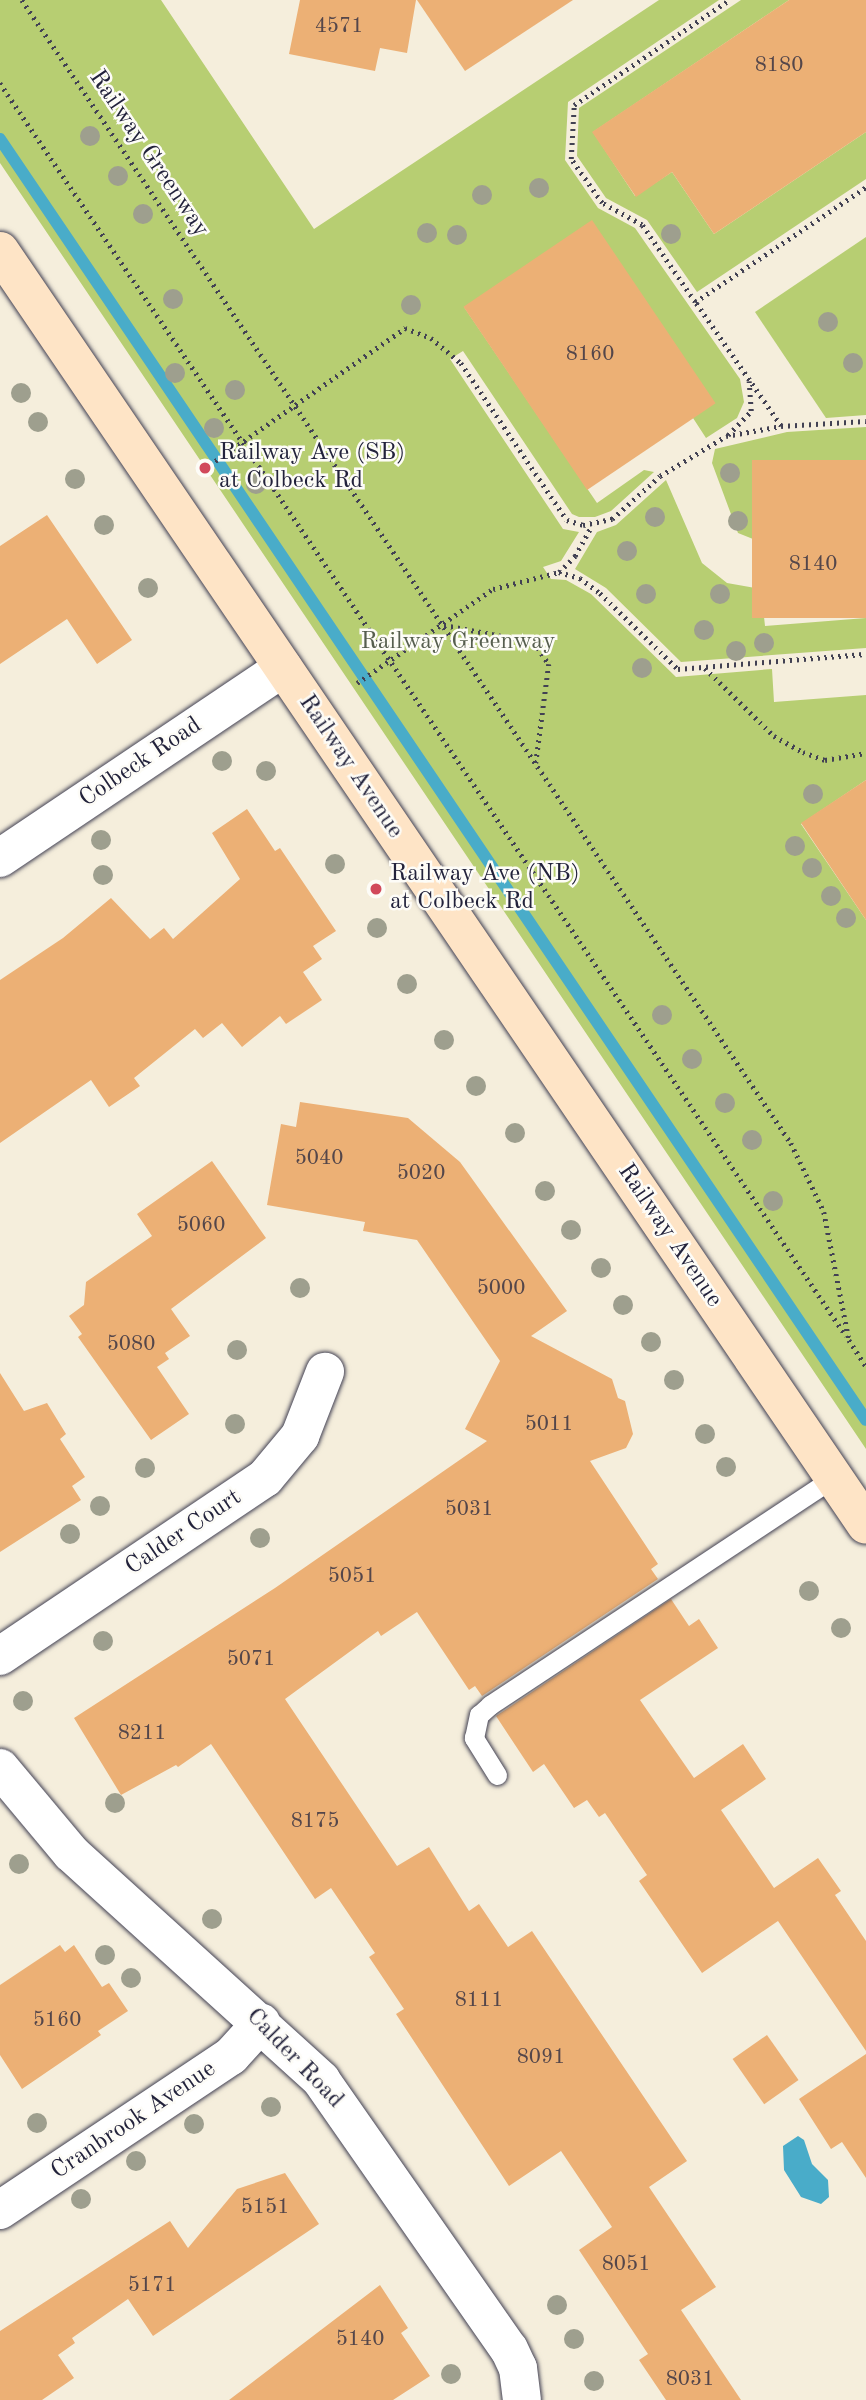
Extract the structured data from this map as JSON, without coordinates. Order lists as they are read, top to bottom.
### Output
{
  "streets": {
    "main road": ["Railway Avenue"],
    "street": [
      "Colbeck Road",
      "Calder Court",
      "Calder Road",
      "Cranbrook Avenue"
    ],
    "path": ["Railway Greenway"]
  },
  "crossings": [
    ["Colbeck Road", "Railway Avenue"],
    ["Calder Road", "Cranbrook Avenue"]
  ],
  "parks": ["Railway Greenway"],
  "places": ["Railway Ave (SB) at Colbeck Rd", "Railway Ave (NB) at Colbeck Rd"],
  "house_numbers": [
    "4571",
    "8180",
    "8160",
    "8140",
    "5040",
    "5020",
    "5060",
    "5000",
    "5080",
    "5011",
    "5031",
    "5051",
    "5071",
    "8211",
    "8175",
    "8111",
    "5160",
    "8091",
    "5151",
    "8051",
    "5171",
    "5140",
    "8031"
  ]
}
